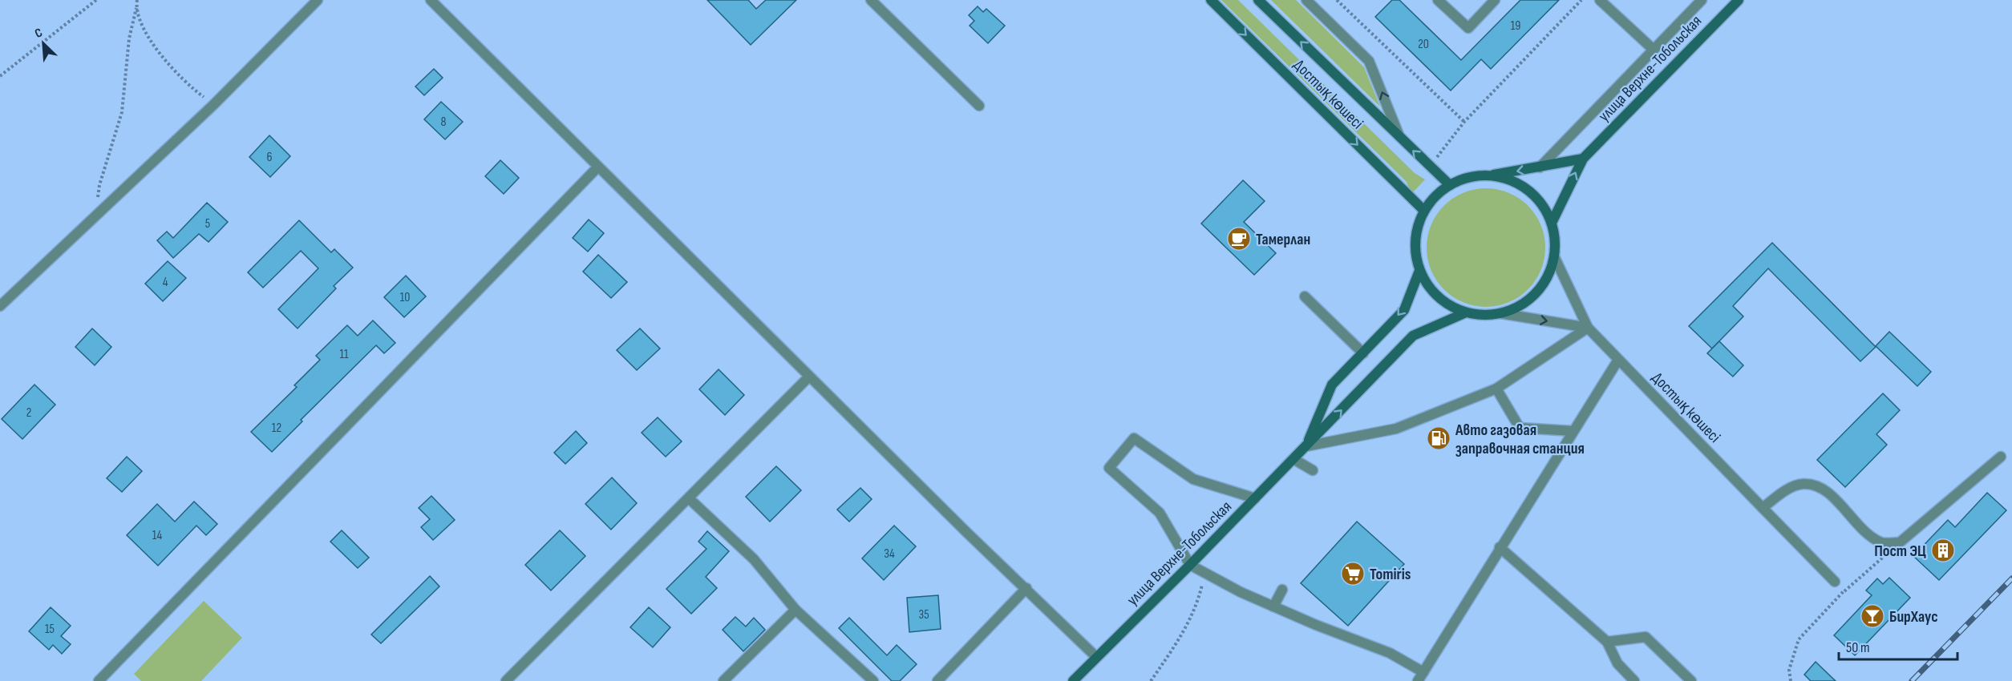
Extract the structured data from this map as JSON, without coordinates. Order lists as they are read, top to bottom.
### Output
{
  "streets": {
    "street": ["улица Верхне-Тобольская", "Достық көшесі"]
  },
  "crossings": [
    ["улица Верхне-Тобольская", "Достық көшесі"]
  ],
  "places": {
    "cafe": ["Тамерлан"],
    "fuel station": ["Авто газовая заправочная станция"],
    "building": ["Пост ЭЦ"],
    "supermarket": ["Tomiris"],
    "bar": ["БирХаус"]
  },
  "house_numbers": [
    "19",
    "20",
    "8",
    "6",
    "5",
    "4",
    "10",
    "11",
    "2",
    "12",
    "14",
    "34",
    "35",
    "15"
  ],
  "scale_bar": "50 m",
  "north": "top left"
}
